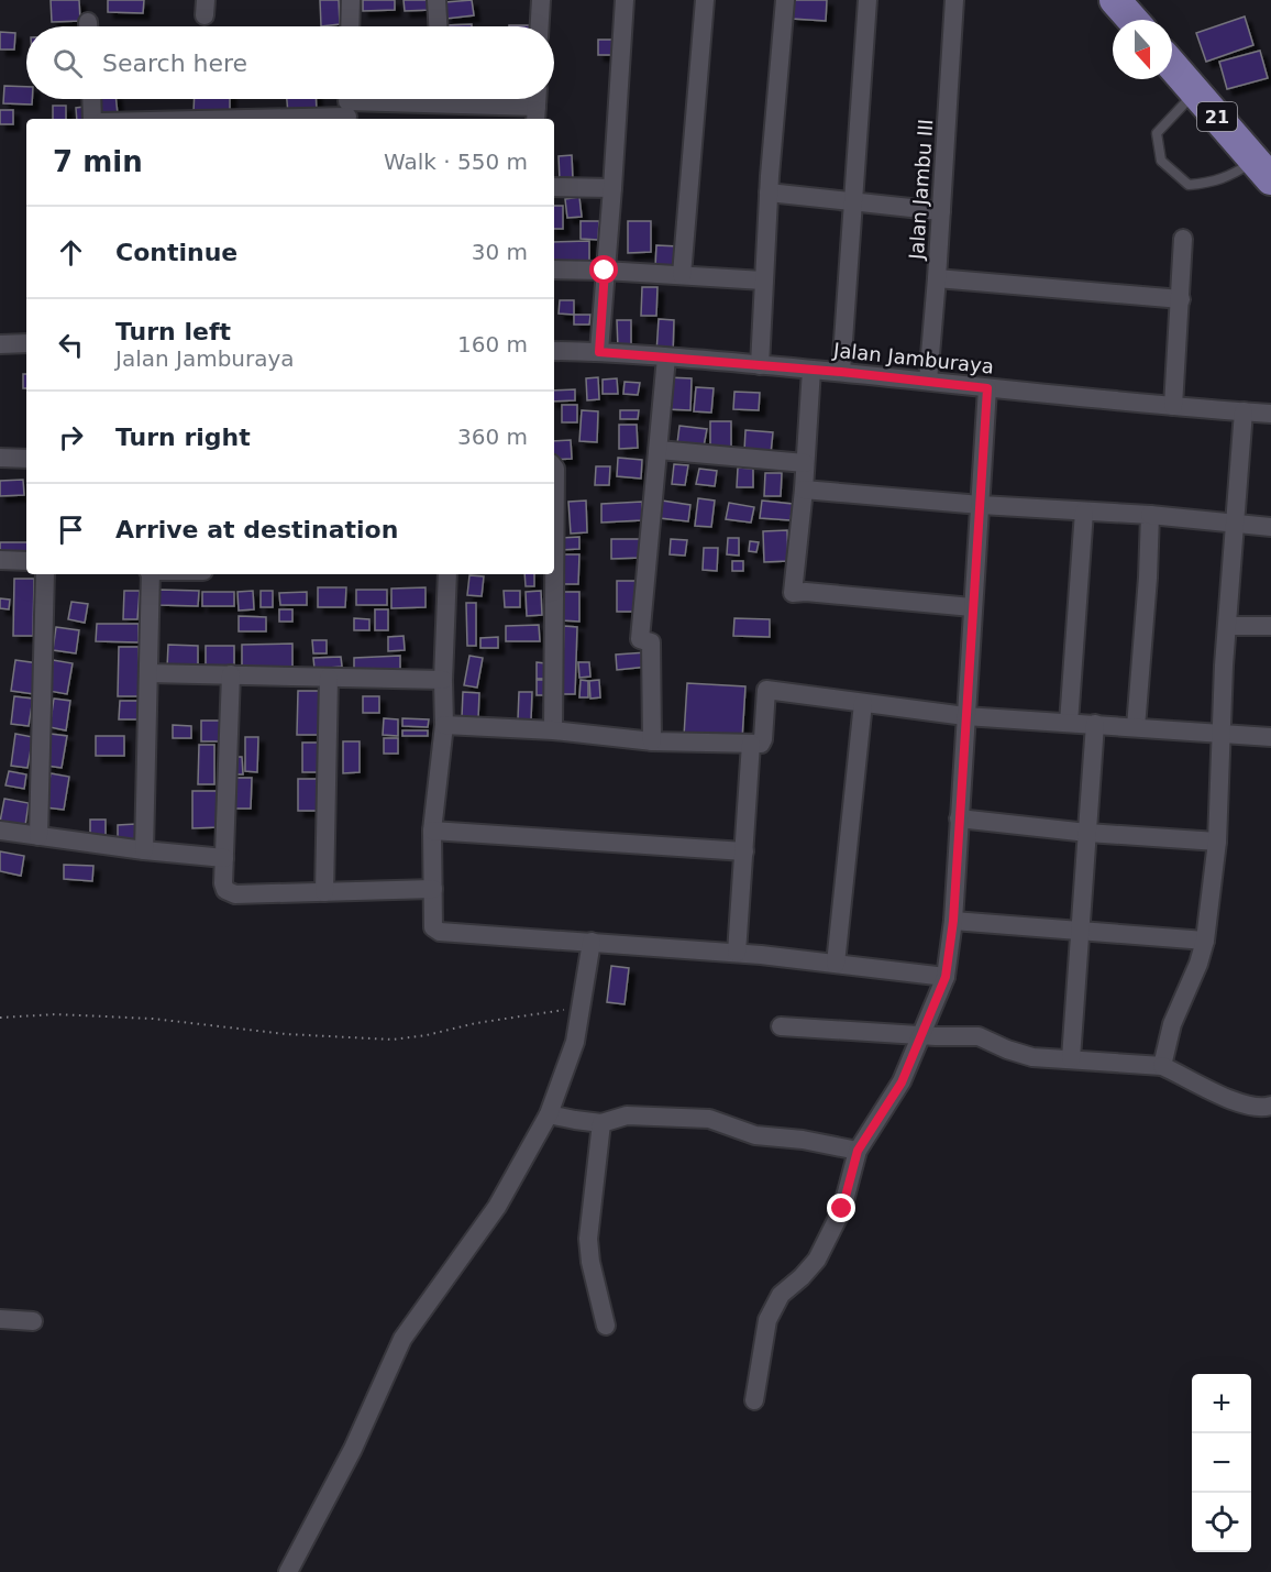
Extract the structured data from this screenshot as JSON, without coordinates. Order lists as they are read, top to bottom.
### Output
{
  "streets": {
    "highway": ["21"],
    "street": ["Jalan Jambu III", "Jalan Jamburaya"]
  },
  "crossings": [
    ["Jalan Jambu III", "Jalan Jamburaya"]
  ],
  "north": "bottom",
  "page": {
    "search": "Search here",
    "heading": ["7 min", "Walk · 550 m"],
    "list": [
      ["Continue", "30 m"],
      ["Turn left", "Jalan Jamburaya", "160 m"],
      ["Turn right", "360 m"],
      "Arrive at destination"
    ],
    "map_buttons": ["+", "−"]
  }
}
